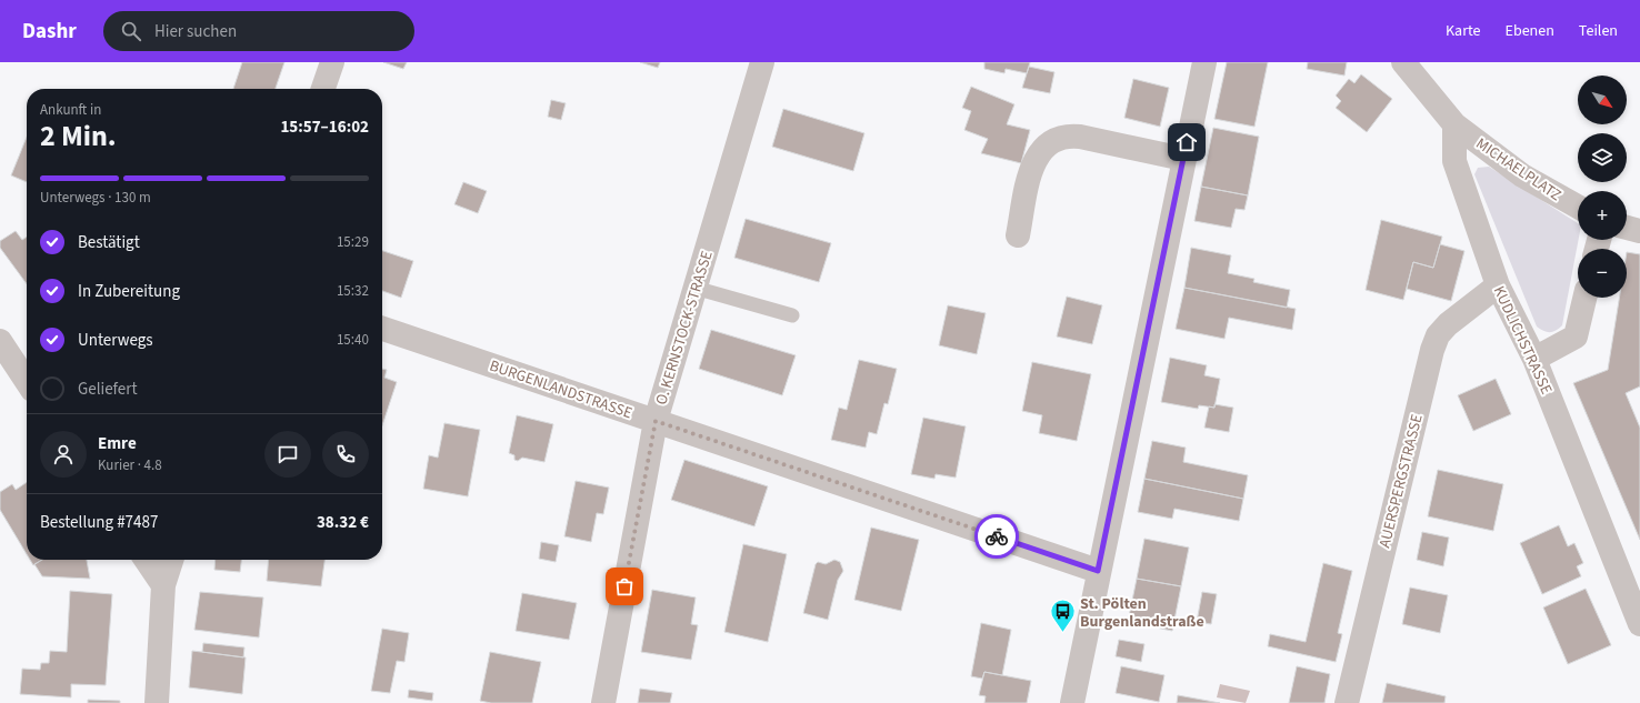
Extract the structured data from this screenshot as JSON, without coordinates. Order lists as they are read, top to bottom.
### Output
{
  "streets": {
    "street": [
      "MICHAELPLATZ",
      "O. KERNSTOCK-STRASSE",
      "KUDLICHSTRASSE",
      "BURGENLANDSTRASSE",
      "AUERSPERGSTRASSE"
    ]
  },
  "crossings": [
    ["MICHAELPLATZ", "KUDLICHSTRASSE"],
    ["O. KERNSTOCK-STRASSE", "BURGENLANDSTRASSE"],
    ["KUDLICHSTRASSE", "AUERSPERGSTRASSE"]
  ],
  "places": {
    "bus stop": ["St. Pölten Burgenlandstraße"]
  },
  "north": "bottom right",
  "page": {
    "header": "Dashr",
    "search": "Hier suchen",
    "nav": ["Karte", "Ebenen", "Teilen"],
    "map_buttons": ["+", "−"],
    "heading": ["2 Min.", "Ankunft in", "15:57–16:02"],
    "panel": [
      "Emre",
      "Kurier · 4.8",
      "Bestellung #7487",
      "38.32 €"
    ],
    "bar": "Unterwegs · 130 m",
    "list": [
      ["Bestätigt", "15:29"],
      ["In Zubereitung", "15:32"],
      ["Unterwegs", "15:40"],
      "Geliefert"
    ]
  }
}
